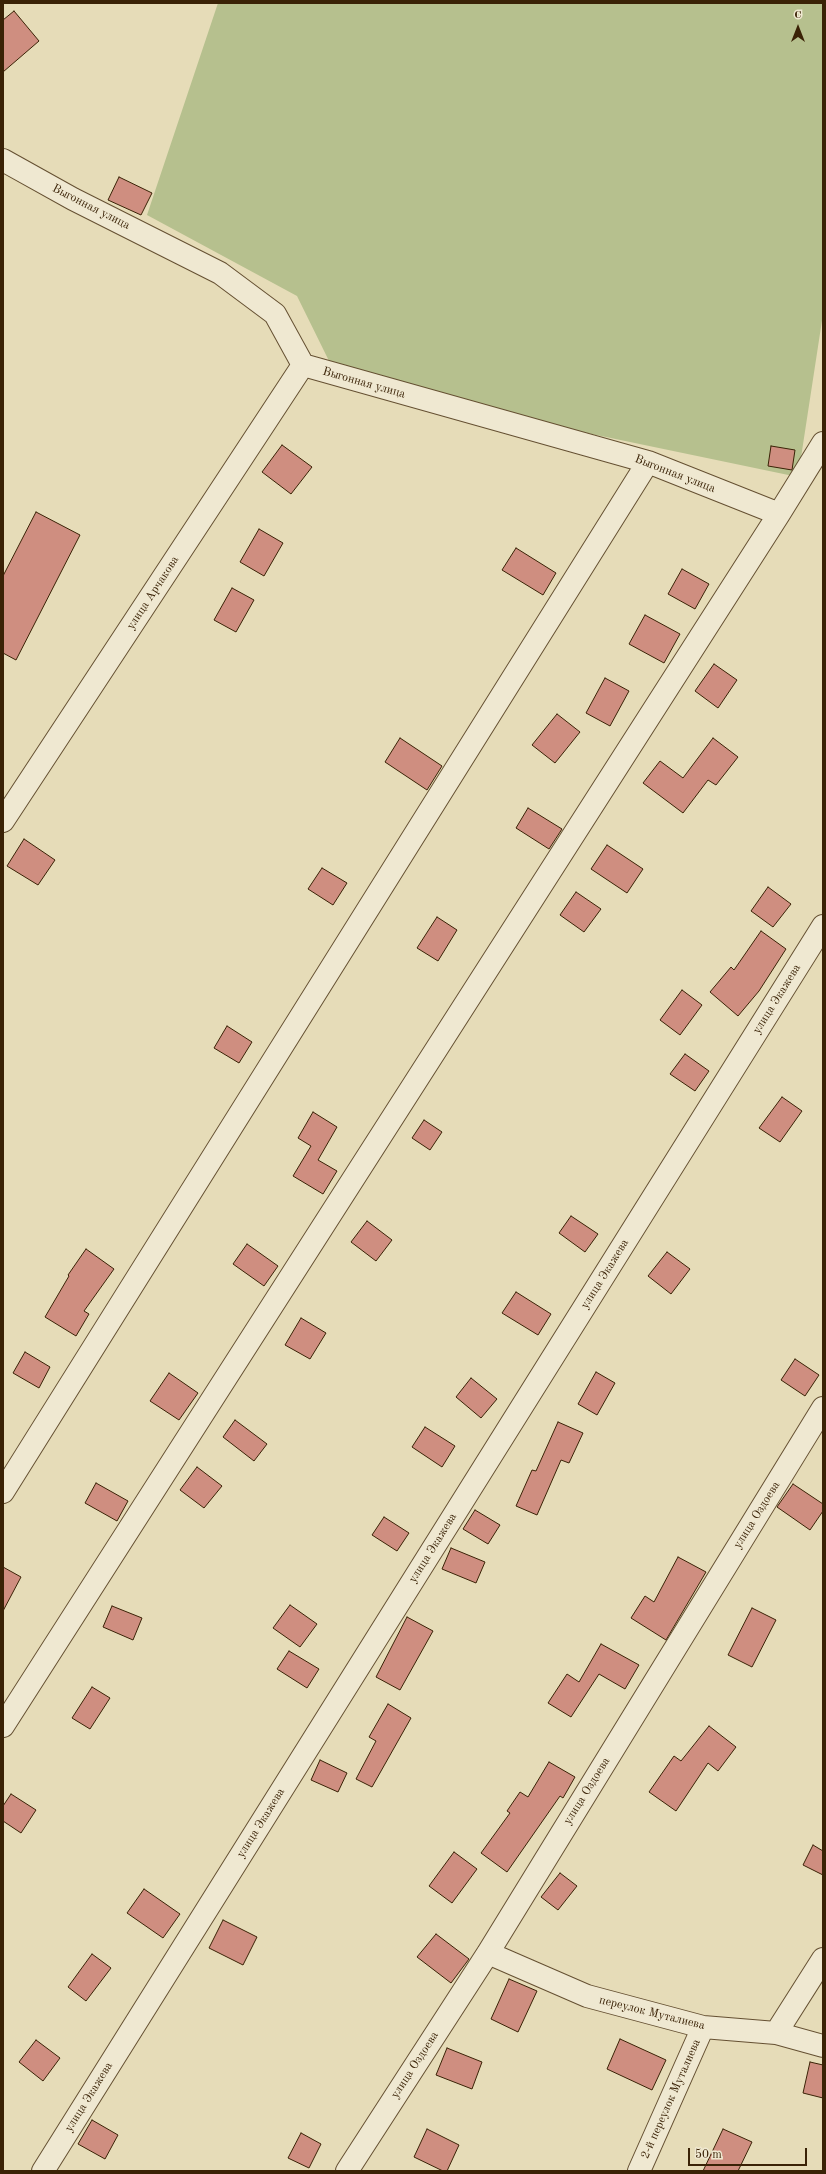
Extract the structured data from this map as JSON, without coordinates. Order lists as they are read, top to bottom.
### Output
{
  "streets": {
    "street": [
      "Выгонная улица",
      "улица Арчакова",
      "улица Экажева",
      "улица Оздоева",
      "переулок Муталиева",
      "2-й переулок Муталиева"
    ]
  },
  "crossings": [
    ["Выгонная улица", "улица Арчакова"],
    ["улица Оздоева", "переулок Муталиева"],
    ["переулок Муталиева", "2-й переулок Муталиева"]
  ],
  "scale_bar": "50 m",
  "north": "top"
}
